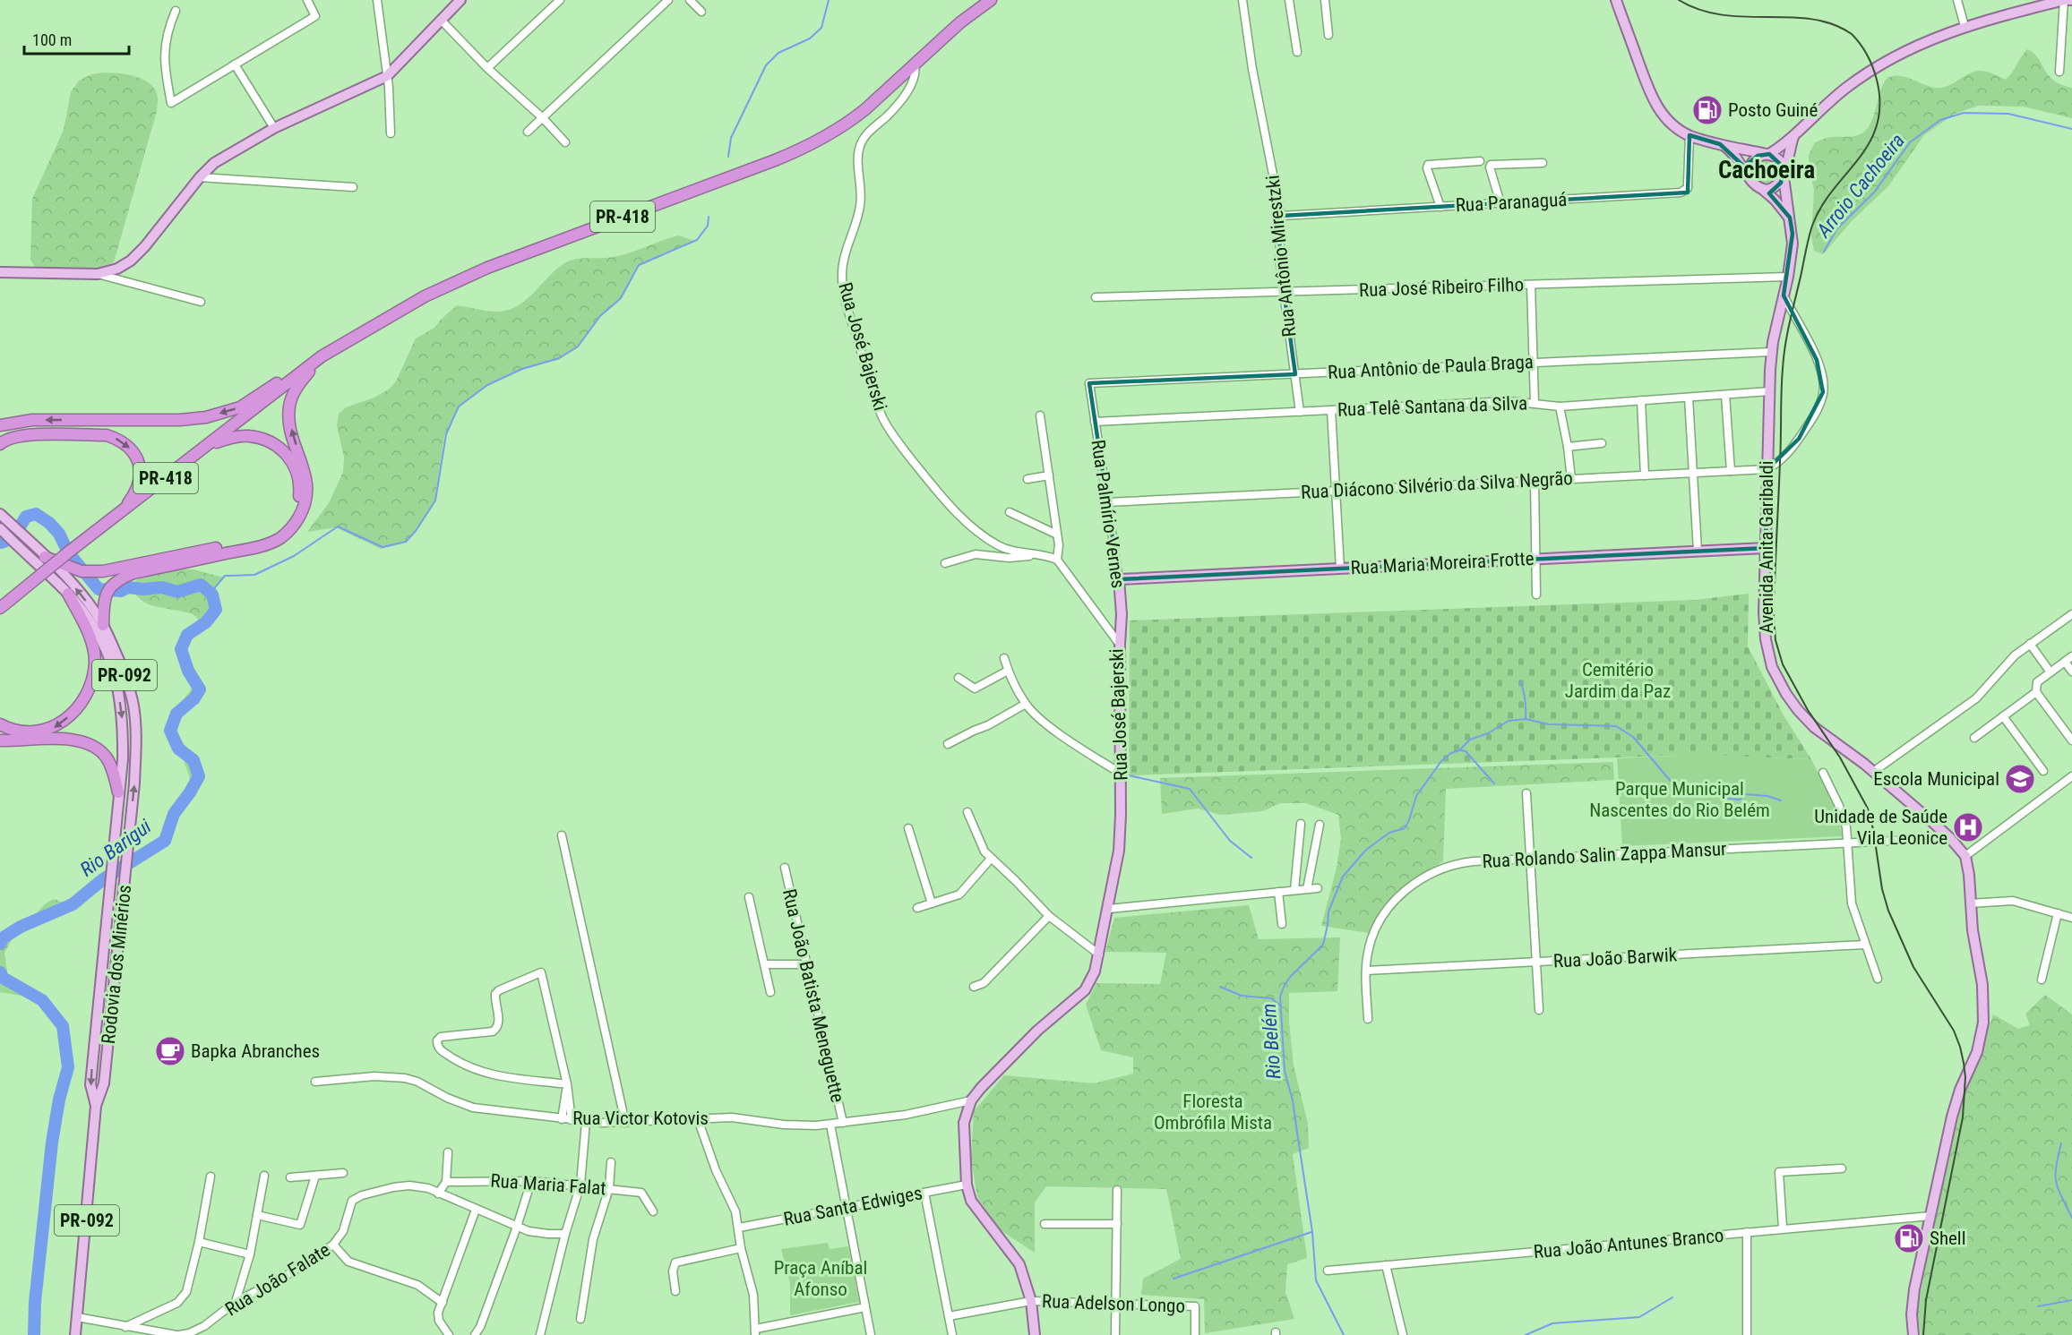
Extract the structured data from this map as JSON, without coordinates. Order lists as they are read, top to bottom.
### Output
{
  "streets": {
    "highway": ["PR-418"],
    "main road": [
      "Rua José Bajerski",
      "Rua Palmírio Vernes",
      "Avenida Anita Garibaldi",
      "Rua Maria Moreira Frotte",
      "PR-092",
      "Rodovia dos Minérios"
    ],
    "street": [
      "Rua Paranaguá",
      "Rua Antônio Mirestzki",
      "Rua José Ribeiro Filho",
      "Rua Antônio de Paula Braga",
      "Rua Telê Santana da Silva",
      "Rua Diácono Silvério da Silva Negrão",
      "Rua Rolando Salin Zappa Mansur",
      "Rua João Barwik",
      "Rua João Batista Meneguette",
      "Rua Victor Kotovis",
      "Rua Maria Falat",
      "Rua Santa Edwiges",
      "Rua João Antunes Branco",
      "Rua João Falate",
      "Rua Adelson Longo"
    ]
  },
  "crossings": [
    ["Rua Paranaguá", "Rua Antônio Mirestzki"],
    ["PR-418", "Rua José Bajerski"],
    ["Rua Antônio Mirestzki", "Rua José Ribeiro Filho"],
    ["Rua Antônio Mirestzki", "Rua Antônio de Paula Braga"],
    ["Rua Antônio Mirestzki", "Rua Telê Santana da Silva"],
    ["Rua José Ribeiro Filho", "Avenida Anita Garibaldi"],
    ["Rua José Bajerski", "Rua Palmírio Vernes"],
    ["Rua José Bajerski", "Rua Victor Kotovis"],
    ["Rua José Bajerski", "Rua Santa Edwiges"],
    ["Rua José Bajerski", "Rua Adelson Longo"],
    ["Rua Antônio de Paula Braga", "Rua Palmírio Vernes"],
    ["Rua Antônio de Paula Braga", "Avenida Anita Garibaldi"],
    ["Rua Telê Santana da Silva", "Rua Palmírio Vernes"],
    ["Rua Telê Santana da Silva", "Avenida Anita Garibaldi"],
    ["Rua Diácono Silvério da Silva Negrão", "Rua Palmírio Vernes"],
    ["Rua Diácono Silvério da Silva Negrão", "Avenida Anita Garibaldi"],
    ["Rua Palmírio Vernes", "Rua Maria Moreira Frotte"],
    ["Avenida Anita Garibaldi", "Rua Maria Moreira Frotte"],
    ["Avenida Anita Garibaldi", "Rua Rolando Salin Zappa Mansur"],
    ["Rua Rolando Salin Zappa Mansur", "Rua João Barwik"],
    ["Rodovia dos Minérios", "Rua João Falate"],
    ["Rua João Batista Meneguette", "Rua Victor Kotovis"]
  ],
  "districts": ["Cachoeira"],
  "water": ["Arroio Cachoeira", "Rio Barigui", "Rio Belém"],
  "parks": [
    "Cemitério Jardim da Paz",
    "Parque Municipal Nascentes do Rio Belém",
    "Floresta Ombrófila Mista",
    "Praça Aníbal Afonso"
  ],
  "places": {
    "fuel station": ["Posto Guiné", "Shell"],
    "school or university": ["Escola Municipal"],
    "hospital": ["Unidade de Saúde Vila Leonice"],
    "cafe": ["Bapka Abranches"]
  },
  "scale_bar": "100 m"
}
